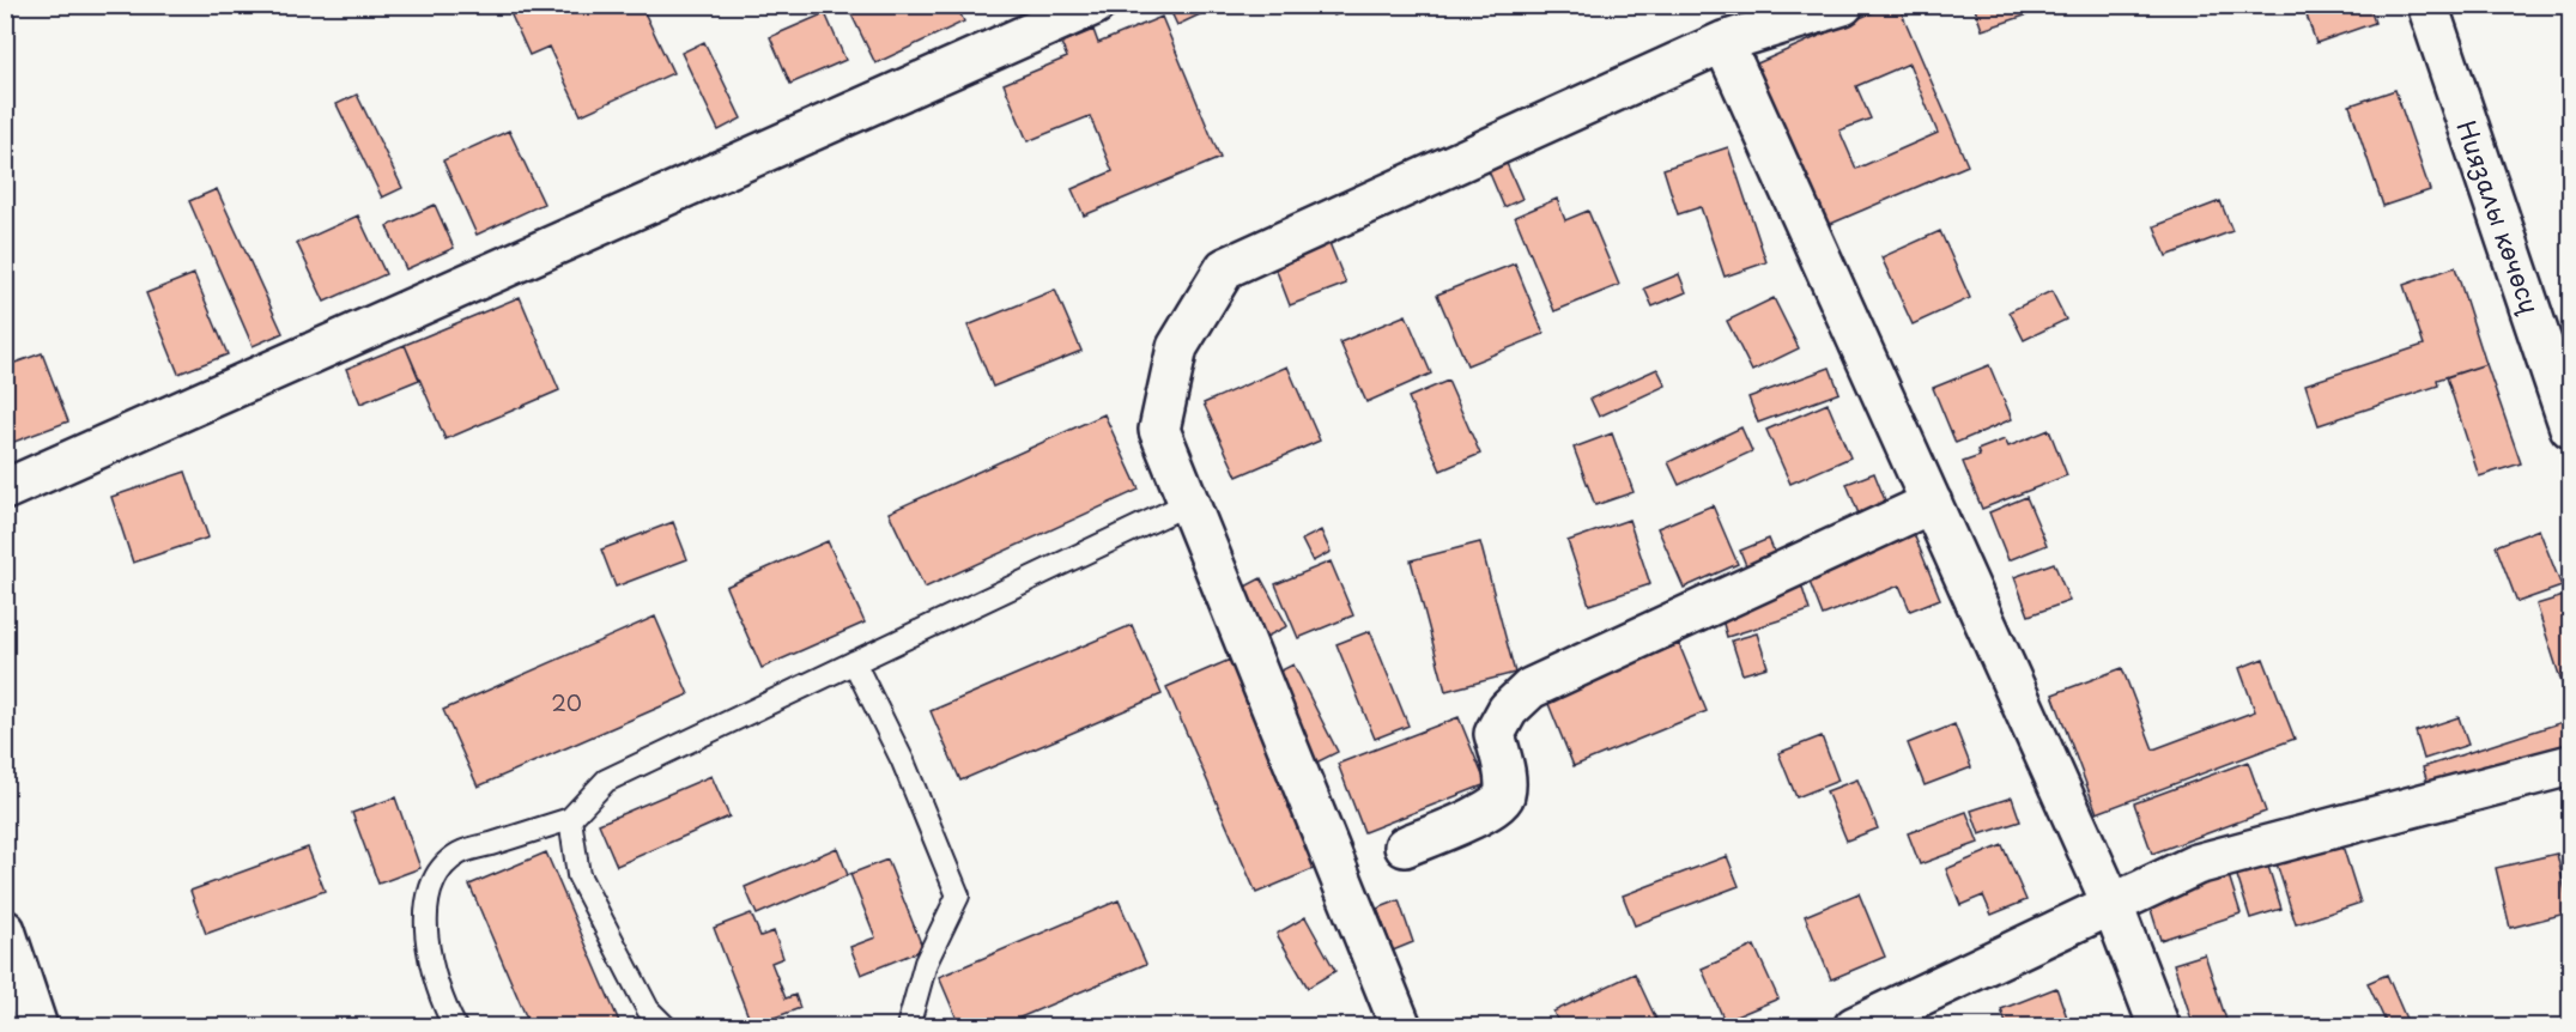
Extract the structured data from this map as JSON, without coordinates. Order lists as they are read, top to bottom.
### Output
{
  "streets": {
    "street": ["Ниязалы көчөсү"]
  },
  "house_numbers": ["20"]
}
